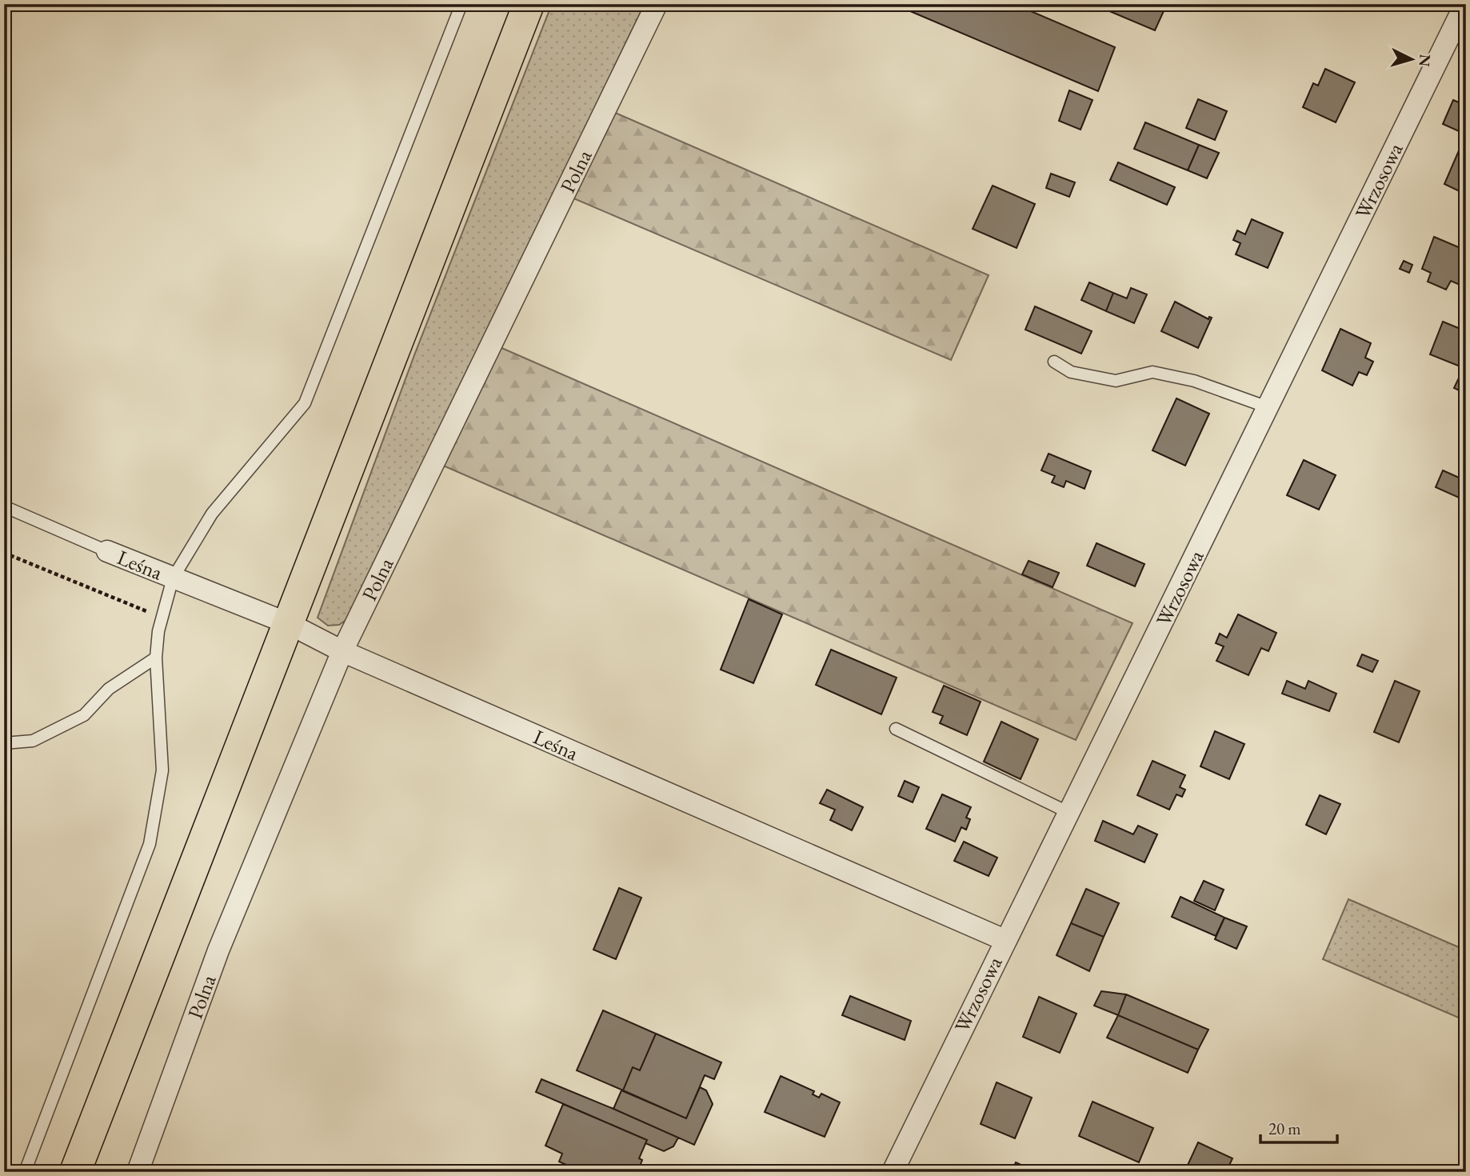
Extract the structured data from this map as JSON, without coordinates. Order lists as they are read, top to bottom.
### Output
{
  "streets": {
    "street": ["Polna", "Wrzosowa", "Leśna"]
  },
  "crossings": [
    ["Polna", "Leśna"],
    ["Wrzosowa", "Leśna"]
  ],
  "scale_bar": "20 m",
  "north": "right"
}
